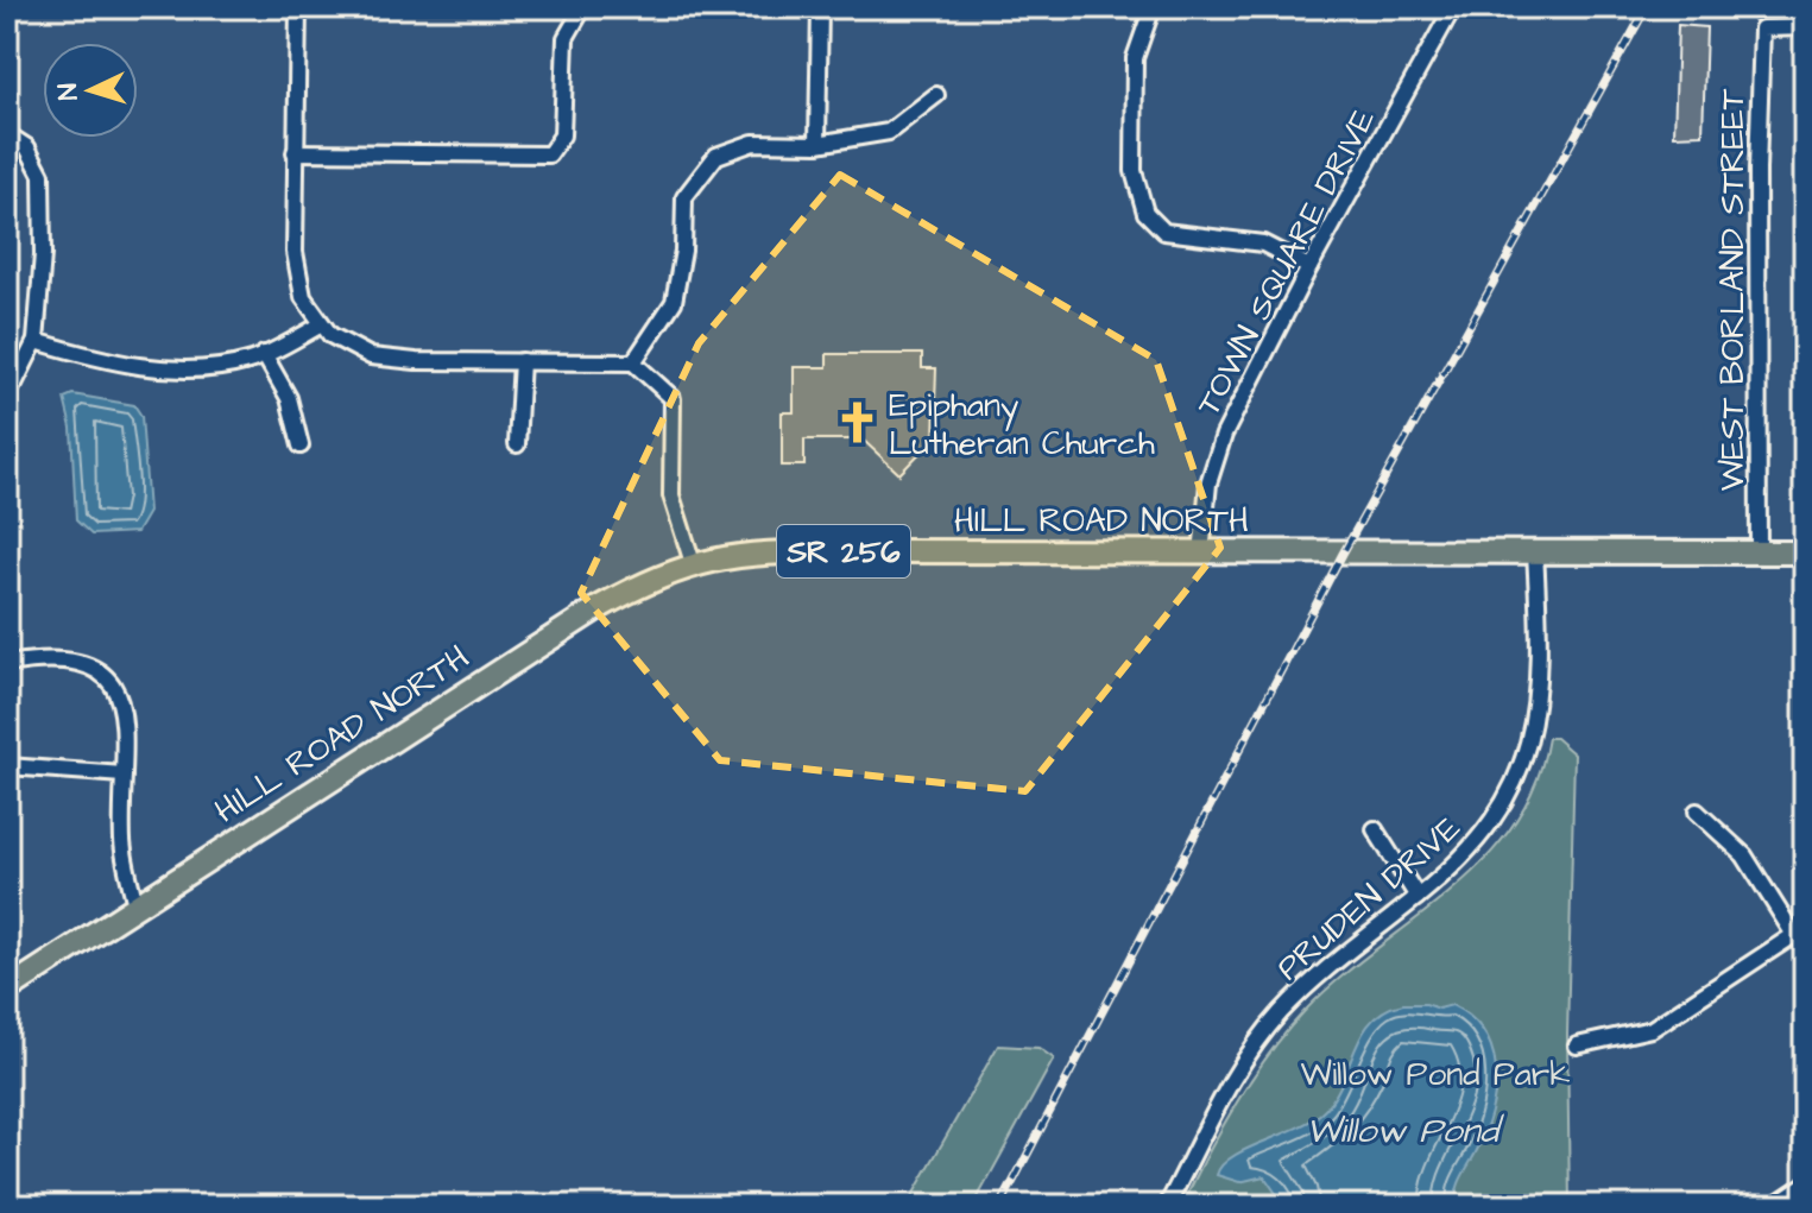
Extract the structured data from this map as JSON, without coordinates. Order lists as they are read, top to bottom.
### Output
{
  "streets": {
    "main road": ["HILL ROAD NORTH", "SR 256"],
    "street": ["TOWN SQUARE DRIVE", "WEST BORLAND STREET", "PRUDEN DRIVE"]
  },
  "crossings": [
    ["TOWN SQUARE DRIVE", "HILL ROAD NORTH"],
    ["WEST BORLAND STREET", "HILL ROAD NORTH"],
    ["HILL ROAD NORTH", "PRUDEN DRIVE"]
  ],
  "water": ["Willow Pond"],
  "parks": ["Willow Pond Park"],
  "places": {
    "church": ["Epiphany Lutheran Church"]
  },
  "north": "left"
}
